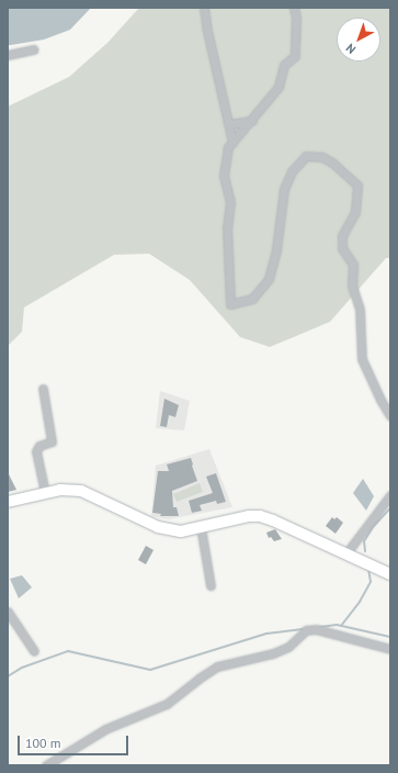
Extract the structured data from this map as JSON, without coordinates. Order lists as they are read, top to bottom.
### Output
{
  "scale_bar": "100 m",
  "north": "bottom left"
}
